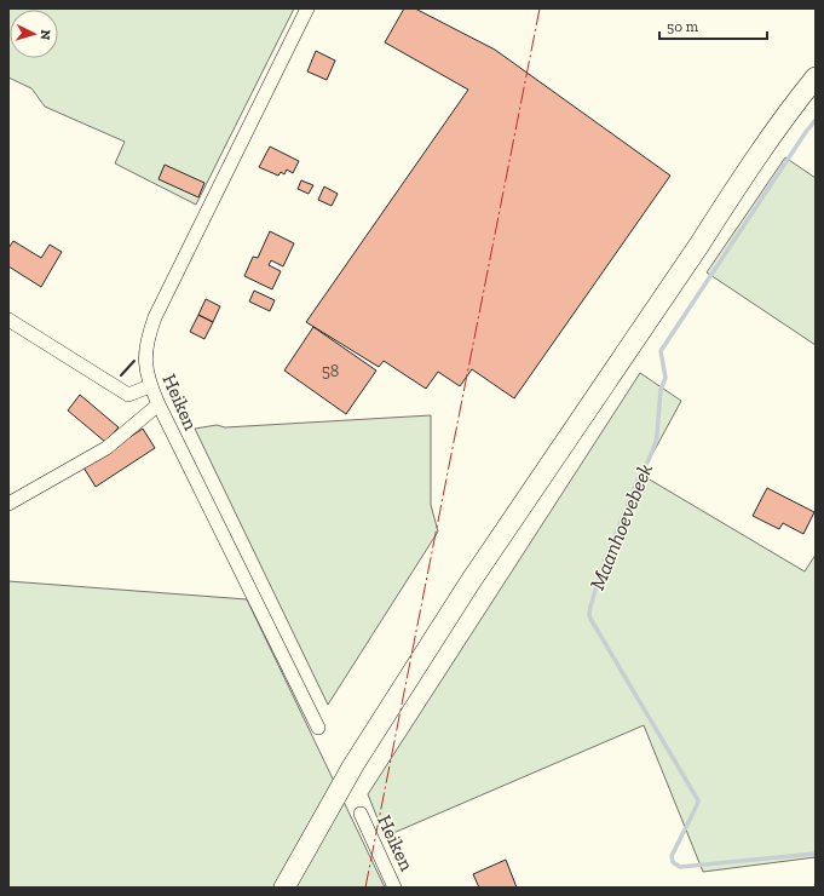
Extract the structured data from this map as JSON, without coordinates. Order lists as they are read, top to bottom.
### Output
{
  "streets": {
    "street": ["Heiken"]
  },
  "water": ["Maanhoevebeek"],
  "house_numbers": ["58"],
  "scale_bar": "50 m",
  "north": "right"
}
